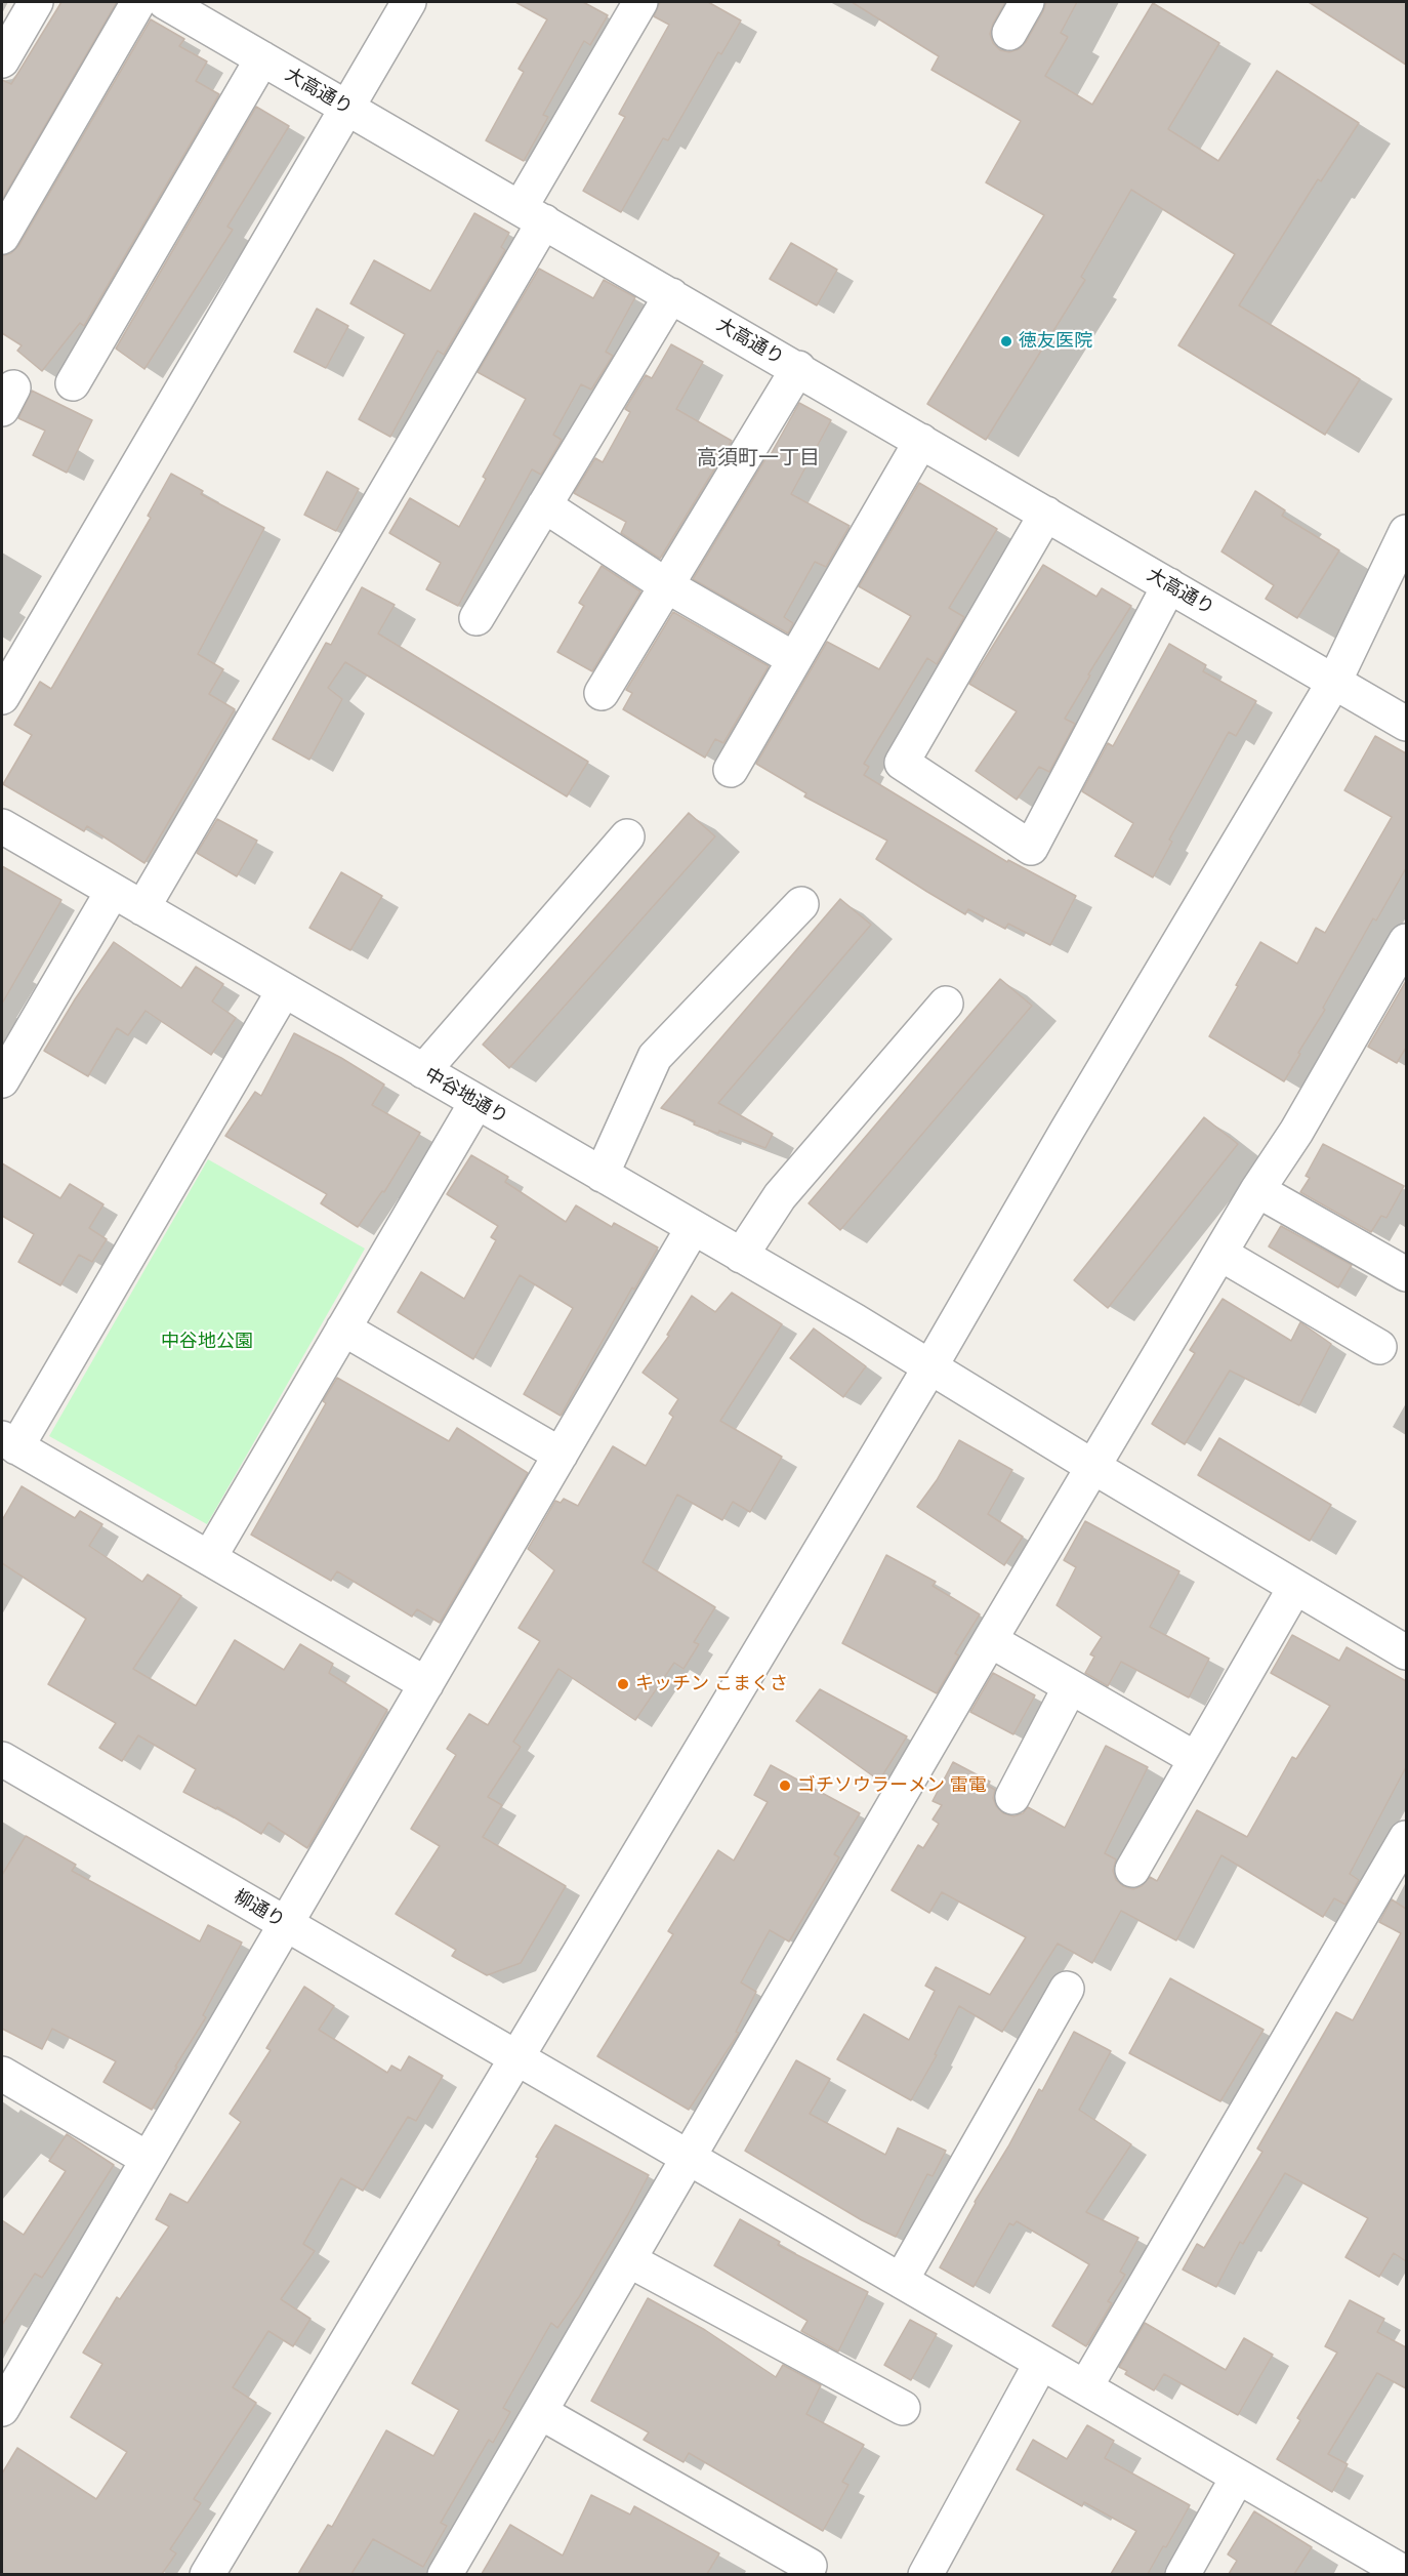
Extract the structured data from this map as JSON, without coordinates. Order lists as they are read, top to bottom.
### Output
{
  "streets": {
    "street": ["大高通り", "中谷地通り", "柳通り"]
  },
  "districts": ["高須町一丁目"],
  "parks": ["中谷地公園"],
  "places": ["徳友医院", "キッチン こまくさ", "ゴチソウラーメン 雷電"]
}
